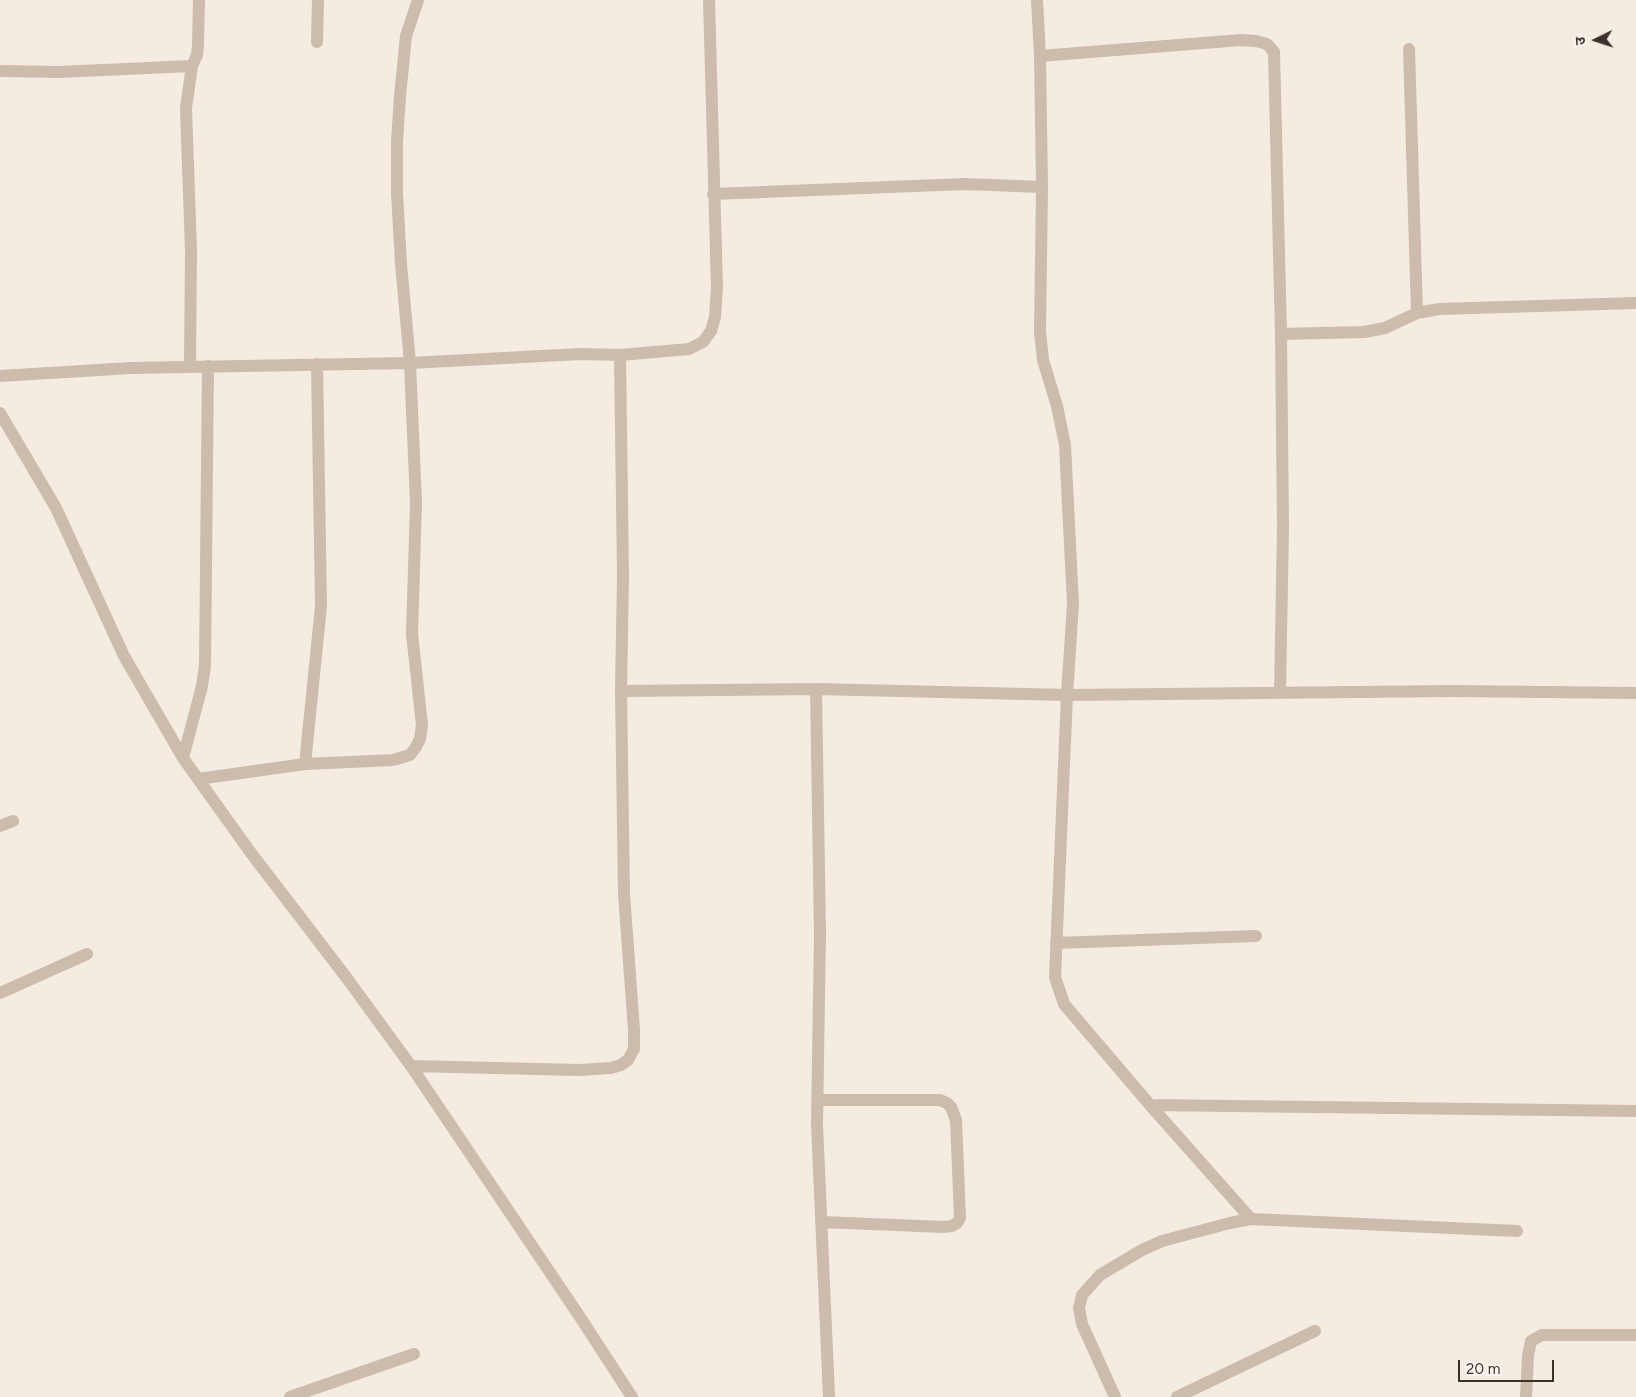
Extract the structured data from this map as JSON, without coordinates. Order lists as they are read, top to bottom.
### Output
{
  "scale_bar": "20 m",
  "north": "left"
}
